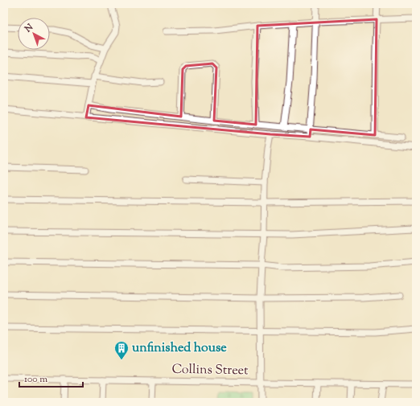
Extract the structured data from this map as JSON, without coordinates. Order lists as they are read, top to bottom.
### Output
{
  "streets": {
    "street": ["Collins Street"]
  },
  "places": {
    "building": ["unfinished house"]
  },
  "scale_bar": "100 m",
  "north": "top left"
}
